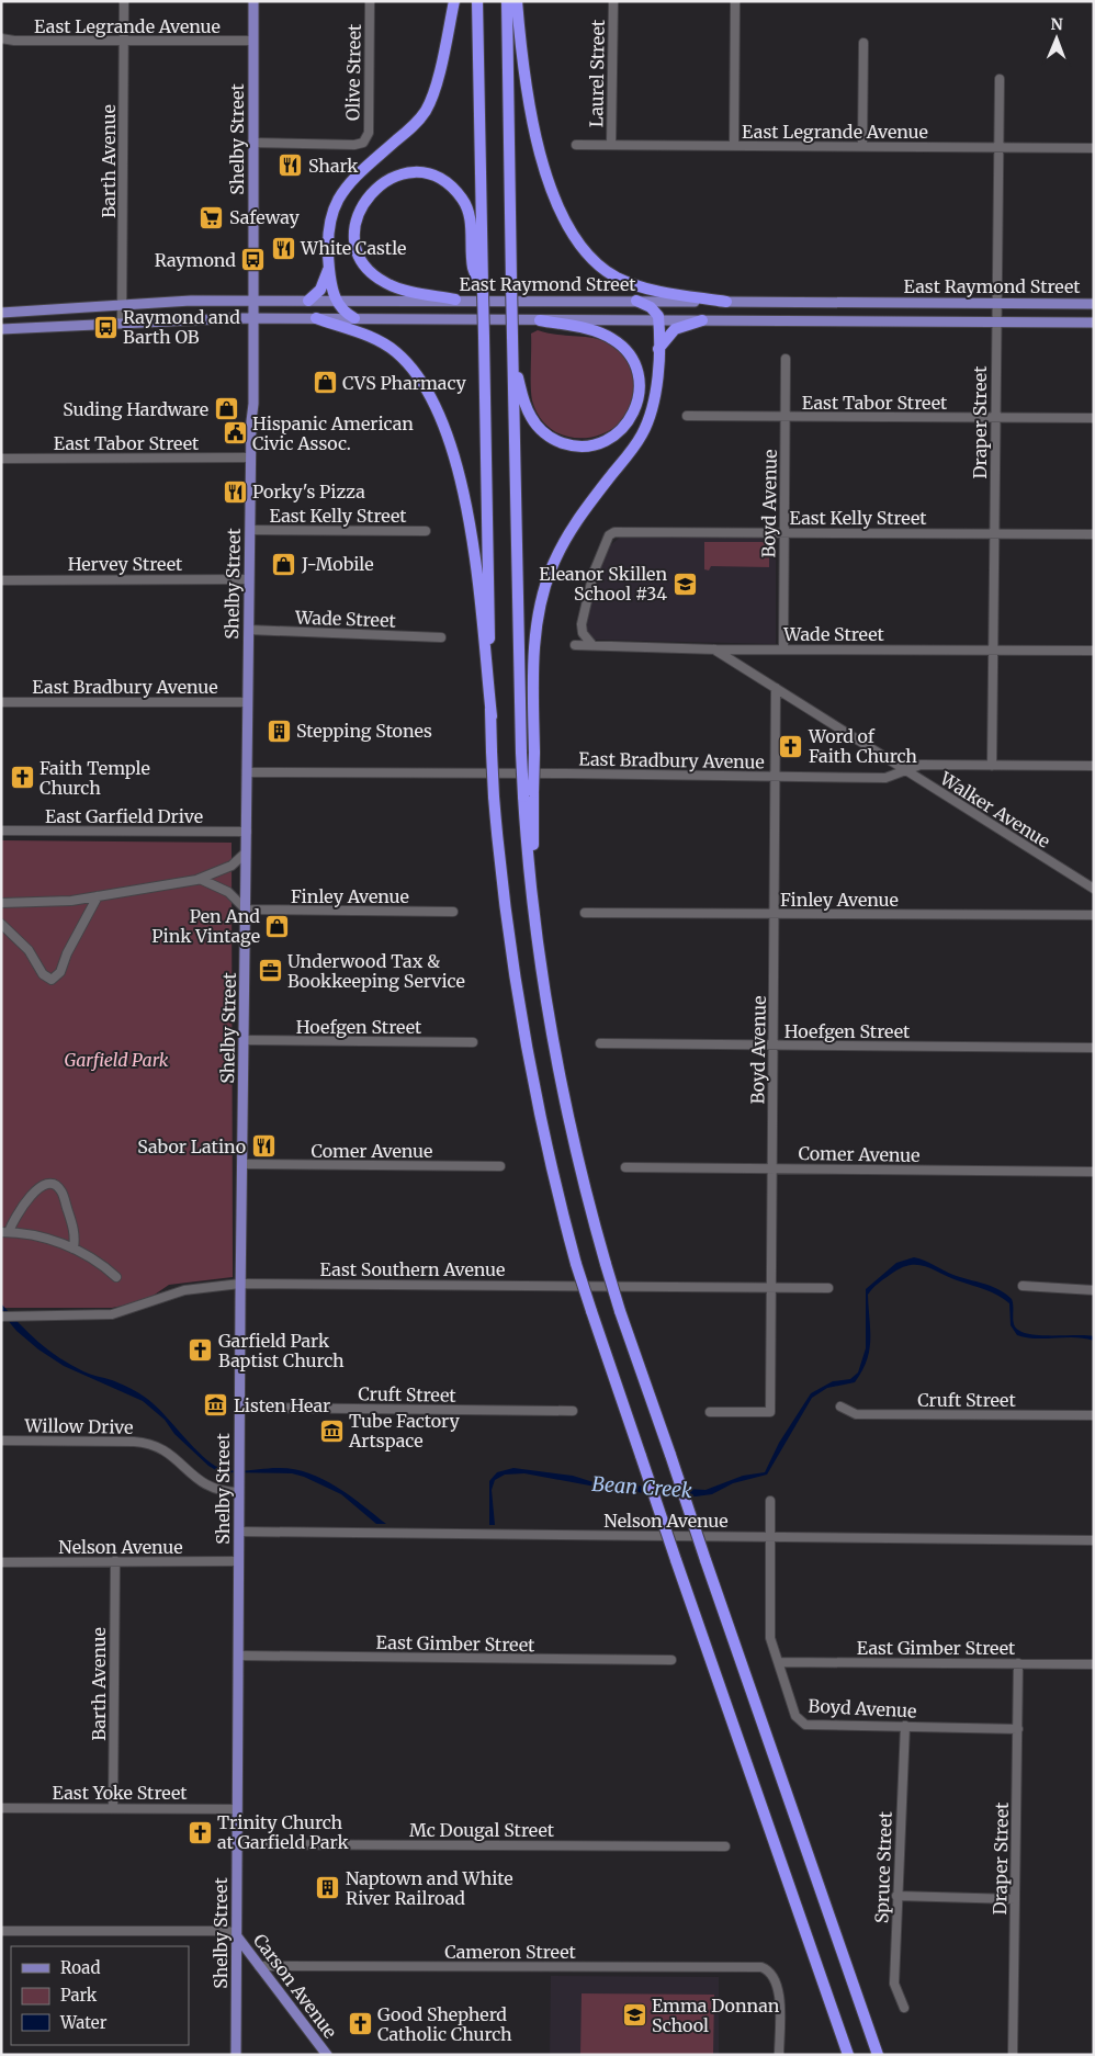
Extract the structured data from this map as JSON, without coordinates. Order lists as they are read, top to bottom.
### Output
{
  "streets": {
    "main road": ["Shelby Street", "East Raymond Street", "Carson Avenue"],
    "street": [
      "East Legrande Avenue",
      "Olive Street",
      "Laurel Street",
      "Barth Avenue",
      "East Tabor Street",
      "Draper Street",
      "Boyd Avenue",
      "East Kelly Street",
      "Hervey Street",
      "Wade Street",
      "East Bradbury Avenue",
      "Walker Avenue",
      "East Garfield Drive",
      "Finley Avenue",
      "Hoefgen Street",
      "Comer Avenue",
      "East Southern Avenue",
      "Cruft Street",
      "Willow Drive",
      "Nelson Avenue",
      "East Gimber Street",
      "East Yoke Street",
      "Mc Dougal Street",
      "Spruce Street",
      "Cameron Street"
    ]
  },
  "crossings": [
    ["East Legrande Avenue", "Laurel Street"],
    ["East Legrande Avenue", "Shelby Street"],
    ["East Legrande Avenue", "Barth Avenue"],
    ["East Legrande Avenue", "Draper Street"],
    ["Olive Street", "Shelby Street"],
    ["Shelby Street", "East Raymond Street"],
    ["Shelby Street", "East Tabor Street"],
    ["Shelby Street", "East Kelly Street"],
    ["Shelby Street", "Hervey Street"],
    ["Shelby Street", "Wade Street"],
    ["Shelby Street", "East Bradbury Avenue"],
    ["Shelby Street", "East Garfield Drive"],
    ["Shelby Street", "Finley Avenue"],
    ["Shelby Street", "Hoefgen Street"],
    ["Shelby Street", "Comer Avenue"],
    ["Shelby Street", "East Southern Avenue"],
    ["Shelby Street", "Cruft Street"],
    ["Shelby Street", "Willow Drive"],
    ["Shelby Street", "Nelson Avenue"],
    ["Shelby Street", "East Gimber Street"],
    ["Shelby Street", "East Yoke Street"],
    ["Shelby Street", "Mc Dougal Street"],
    ["Shelby Street", "Carson Avenue"],
    ["Barth Avenue", "East Raymond Street"],
    ["Barth Avenue", "Nelson Avenue"],
    ["Barth Avenue", "East Yoke Street"],
    ["East Raymond Street", "Draper Street"],
    ["East Tabor Street", "Draper Street"],
    ["East Tabor Street", "Boyd Avenue"],
    ["Draper Street", "Boyd Avenue"],
    ["Draper Street", "East Kelly Street"],
    ["Draper Street", "Wade Street"],
    ["Draper Street", "East Bradbury Avenue"],
    ["Draper Street", "East Gimber Street"],
    ["Boyd Avenue", "East Kelly Street"],
    ["Boyd Avenue", "Wade Street"],
    ["Boyd Avenue", "East Bradbury Avenue"],
    ["Boyd Avenue", "Walker Avenue"],
    ["Boyd Avenue", "Finley Avenue"],
    ["Boyd Avenue", "Hoefgen Street"],
    ["Boyd Avenue", "Comer Avenue"],
    ["Boyd Avenue", "East Southern Avenue"],
    ["Boyd Avenue", "Nelson Avenue"],
    ["Boyd Avenue", "East Gimber Street"],
    ["Boyd Avenue", "Spruce Street"],
    ["East Kelly Street", "Wade Street"],
    ["Wade Street", "Walker Avenue"],
    ["East Bradbury Avenue", "Walker Avenue"],
    ["Cameron Street", "Carson Avenue"]
  ],
  "water": ["Bean Creek"],
  "parks": ["Garfield Park"],
  "places": {
    "restaurant": [
      "Shark",
      "White Castle",
      "Porky's Pizza",
      "Sabor Latino"
    ],
    "supermarket": ["Safeway"],
    "bus stop": ["Raymond", "Raymond and Barth OB"],
    "shop": [
      "CVS Pharmacy",
      "Suding Hardware",
      "J-Mobile",
      "Pen And Pink Vintage"
    ],
    "public building": ["Hispanic American Civic Assoc."],
    "school or university": ["Eleanor Skillen School #34", "Emma Donnan School"],
    "building": ["Stepping Stones", "Naptown and White River Railroad"],
    "church": [
      "Word of Faith Church",
      "Faith Temple Church",
      "Garfield Park Baptist Church",
      "Trinity Church at Garfield Park",
      "Good Shepherd Catholic Church"
    ],
    "office": ["Underwood Tax & Bookkeeping Service"],
    "museum": ["Listen Hear", "Tube Factory Artspace"]
  },
  "legend": ["Road", "Park", "Water"],
  "north": "top"
}
